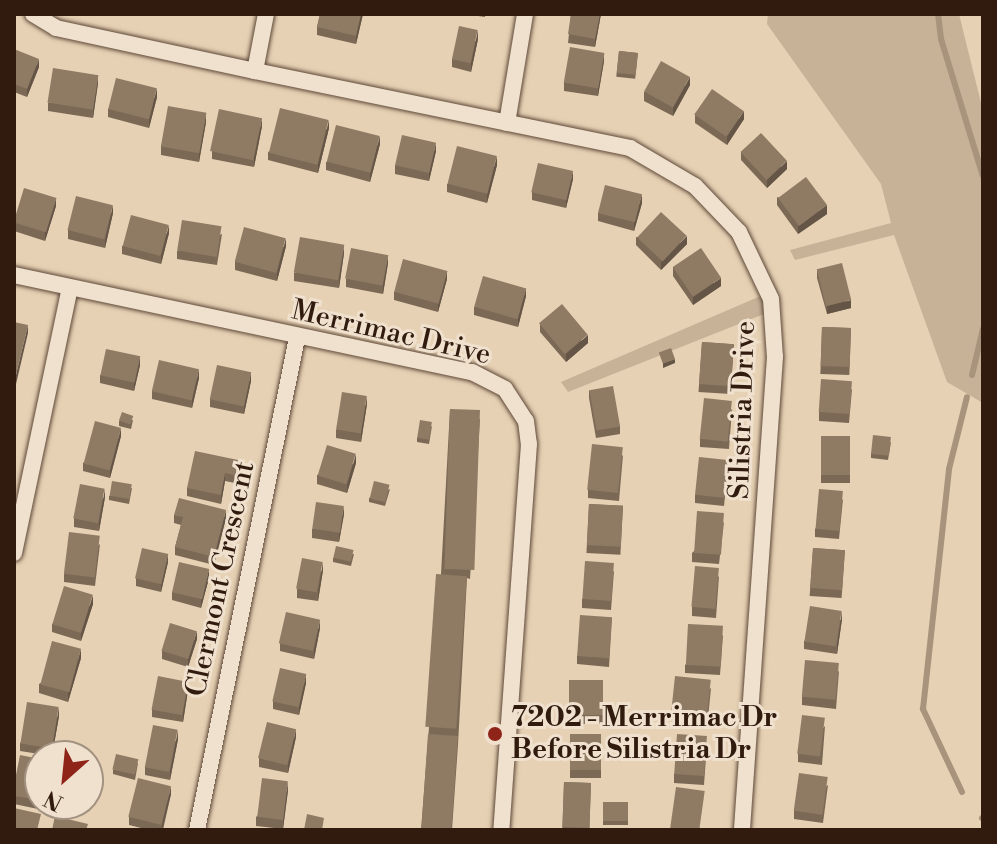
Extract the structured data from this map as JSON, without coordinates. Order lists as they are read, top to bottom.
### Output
{
  "streets": {
    "street": ["Merrimac Drive", "Silistria Drive", "Clermont Crescent"]
  },
  "crossings": [
    ["Merrimac Drive", "Clermont Crescent"]
  ],
  "places": ["7202 - Merrimac Dr Before Silistria Dr"],
  "north": "bottom left"
}
